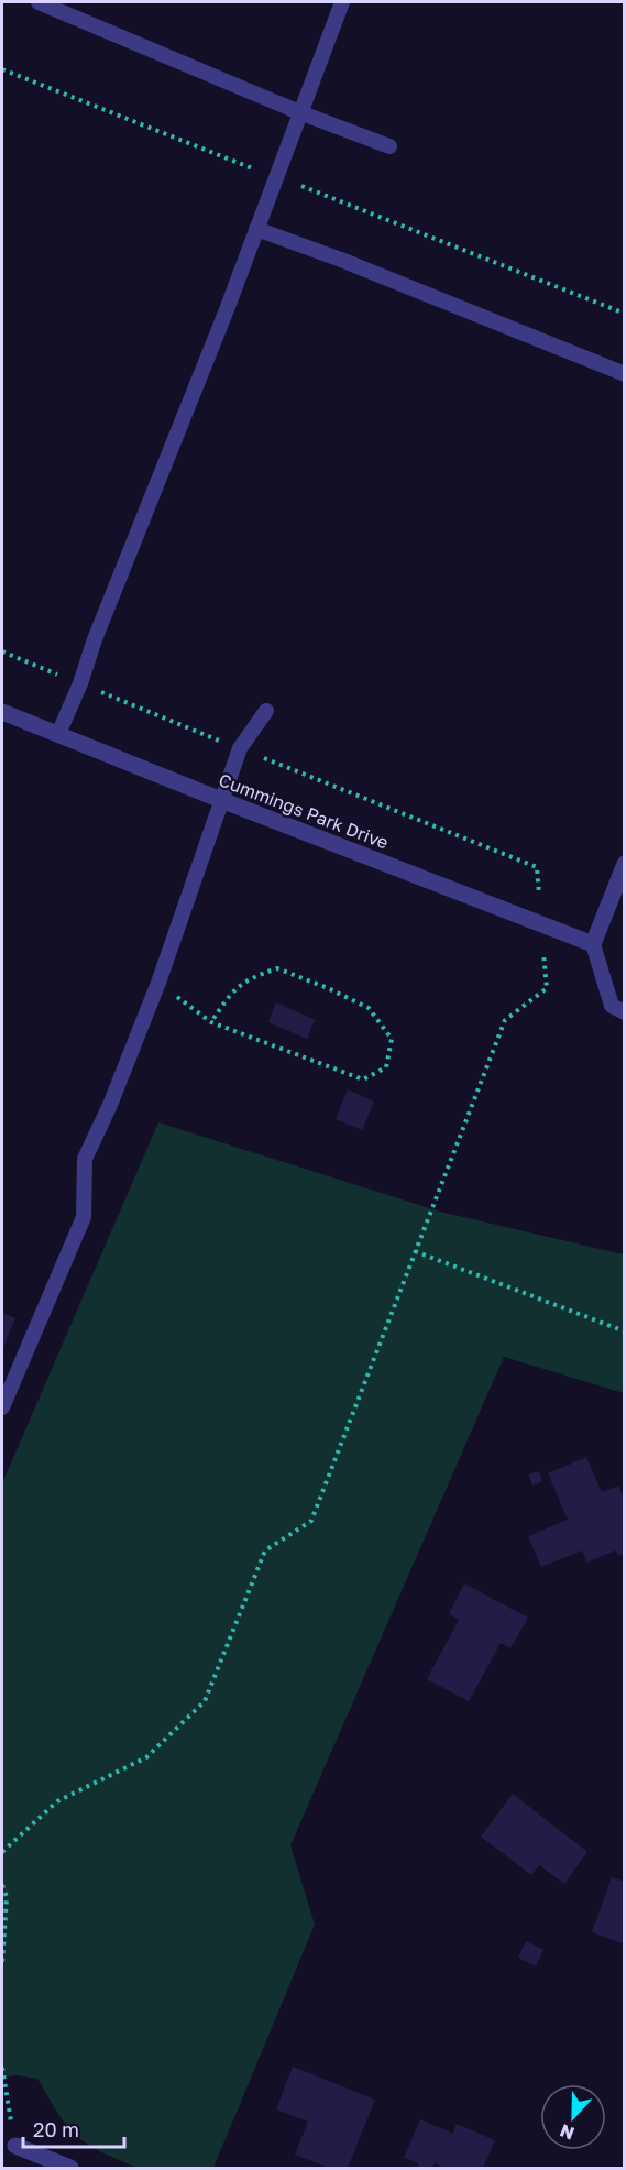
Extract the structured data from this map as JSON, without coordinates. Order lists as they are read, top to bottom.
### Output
{
  "streets": {
    "street": ["Cummings Park Drive"]
  },
  "scale_bar": "20 m",
  "north": "bottom"
}
